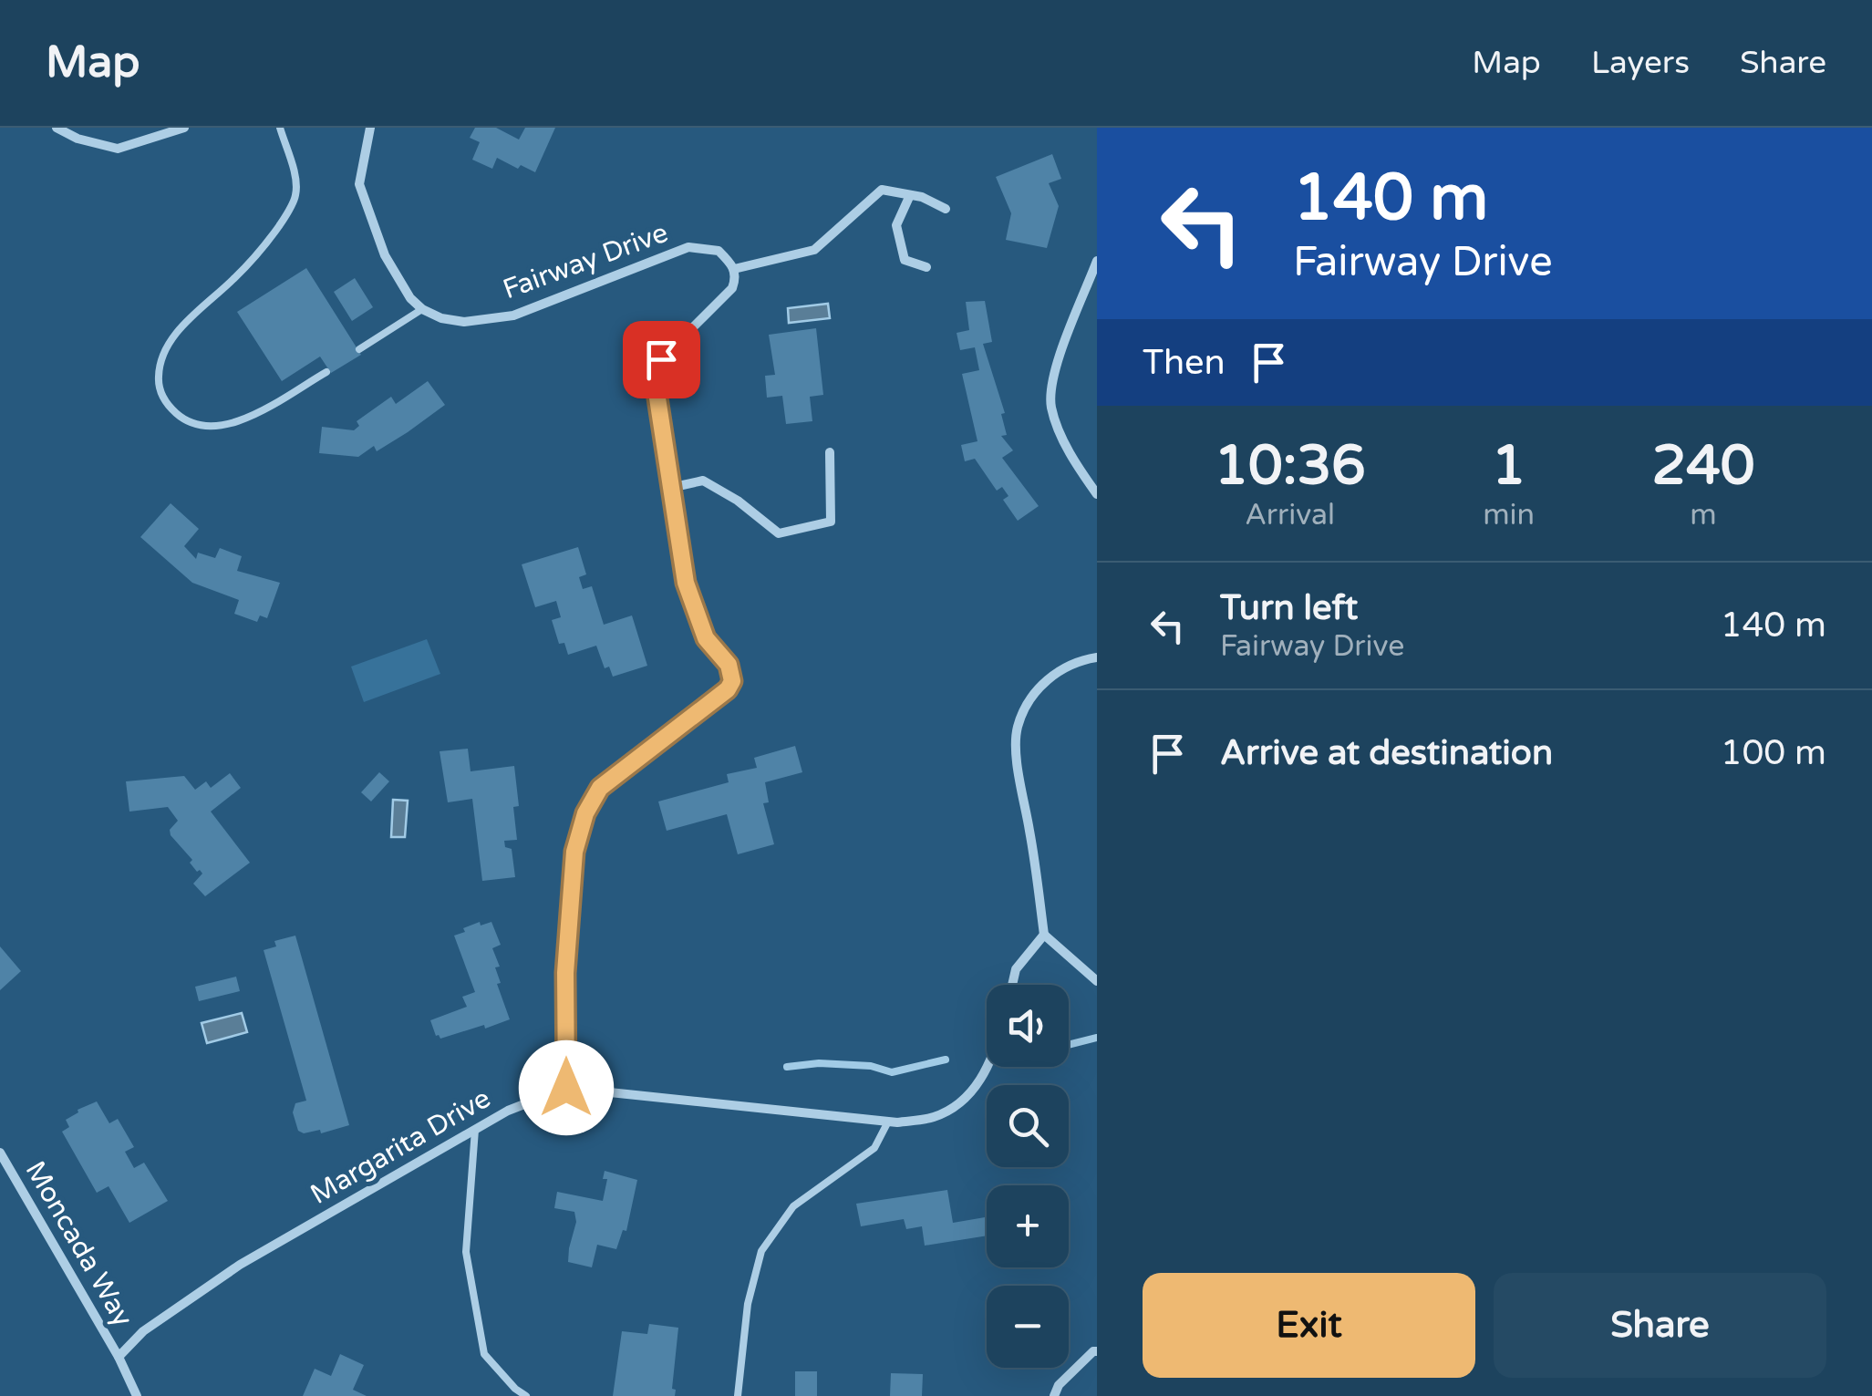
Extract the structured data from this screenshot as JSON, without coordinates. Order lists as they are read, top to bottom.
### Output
{
  "streets": {
    "street": ["Fairway Drive", "Margarita Drive", "Moncada Way"]
  },
  "crossings": [
    ["Margarita Drive", "Moncada Way"]
  ],
  "page": {
    "header": "Map",
    "nav": ["Map", "Layers", "Share"],
    "turn": ["140 m", "Fairway Drive"],
    "then": "Then",
    "eta": [
      "10:36",
      "Arrival",
      "1",
      "min",
      "240",
      "m"
    ],
    "list": [
      {
        "name": "Turn left",
        "note": "Fairway Drive",
        "value": "140 m"
      },
      {
        "name": "Arrive at destination",
        "value": "100 m"
      }
    ],
    "map_buttons": ["+", "−"],
    "buttons": ["Exit", "Share"]
  }
}
